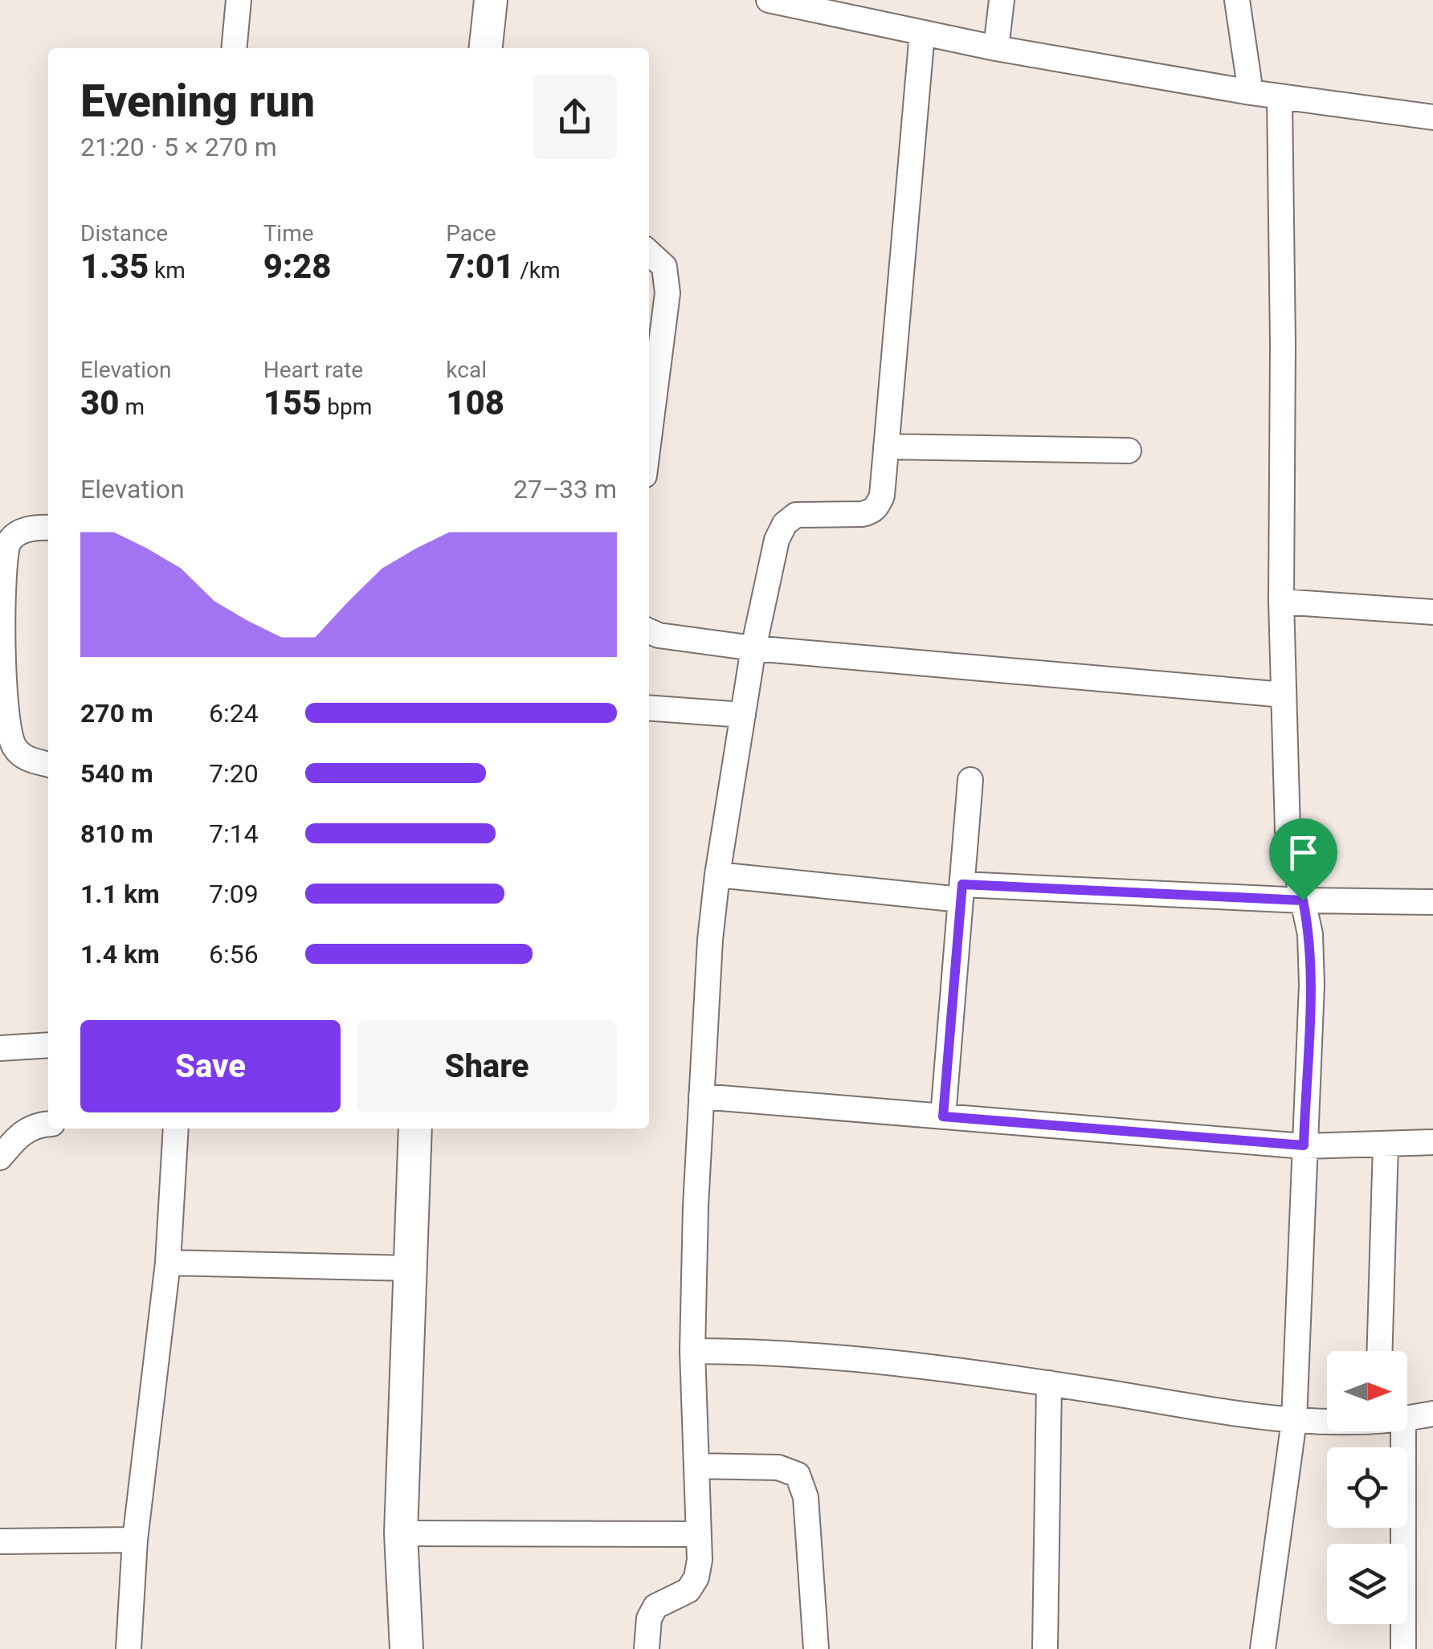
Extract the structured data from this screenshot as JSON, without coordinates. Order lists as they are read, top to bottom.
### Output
{
  "north": "right",
  "page": {
    "heading": ["Evening run", "21:20 · 5 × 270 m"],
    "stats": [
      ["Distance", "1.35 km"],
      ["Time", "9:28"],
      ["Pace", "7:01 /km"],
      ["Elevation", "30 m"],
      ["Heart rate", "155 bpm"],
      ["kcal", "108"]
    ],
    "chart": ["Elevation", "27–33 m"],
    "list": [
      {
        "name": "270 m",
        "note": "6:24"
      },
      {
        "name": "540 m",
        "note": "7:20"
      },
      {
        "name": "810 m",
        "note": "7:14"
      },
      {
        "name": "1.1 km",
        "note": "7:09"
      },
      {
        "name": "1.4 km",
        "note": "6:56"
      }
    ],
    "buttons": ["Save", "Share"]
  }
}
